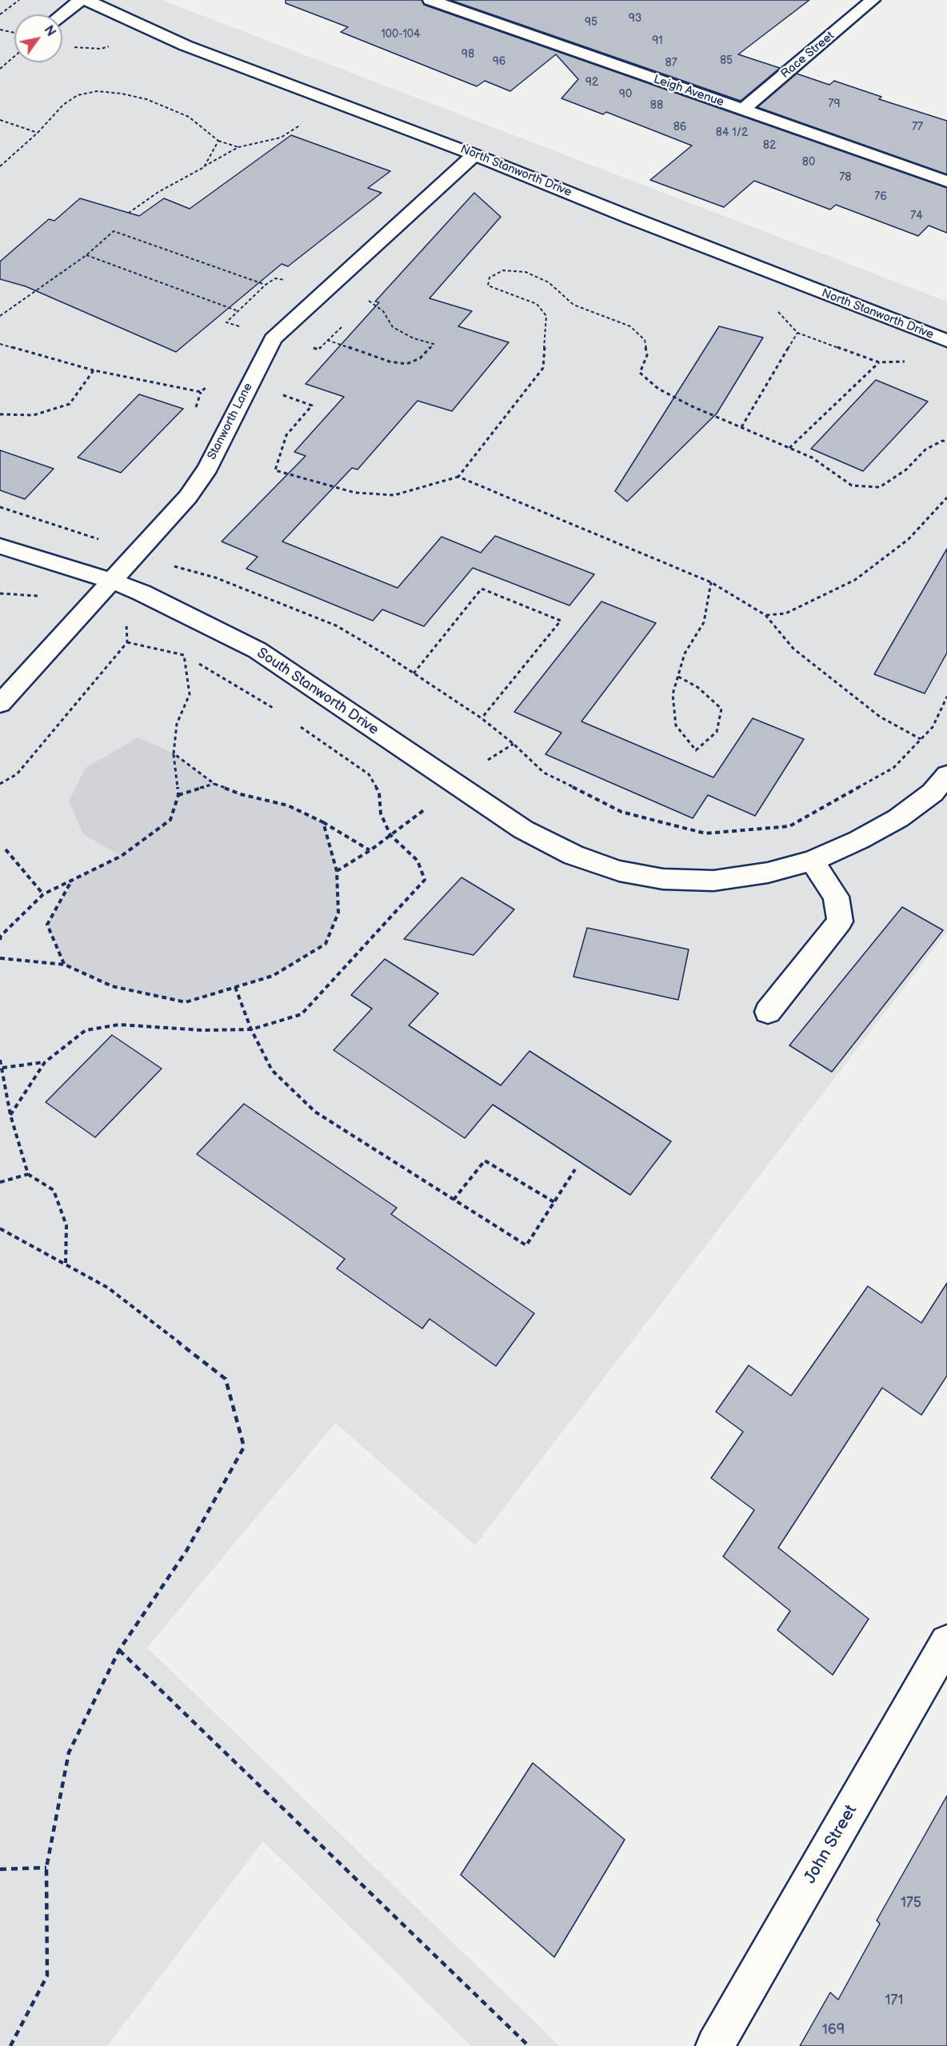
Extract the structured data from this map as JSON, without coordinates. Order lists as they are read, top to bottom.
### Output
{
  "streets": {
    "street": [
      "Race Street",
      "Leigh Avenue",
      "North Stanworth Drive",
      "Stanworth Lane",
      "South Stanworth Drive",
      "John Street"
    ]
  },
  "crossings": [
    ["Race Street", "Leigh Avenue"],
    ["North Stanworth Drive", "Stanworth Lane"],
    ["Stanworth Lane", "South Stanworth Drive"]
  ],
  "house_numbers": [
    "93",
    "95",
    "100-104",
    "91",
    "98",
    "85",
    "96",
    "87",
    "92",
    "90",
    "79",
    "88",
    "86",
    "77",
    "84 1/2",
    "82",
    "80",
    "78",
    "76",
    "74",
    "175",
    "171",
    "169"
  ],
  "north": "top right"
}
